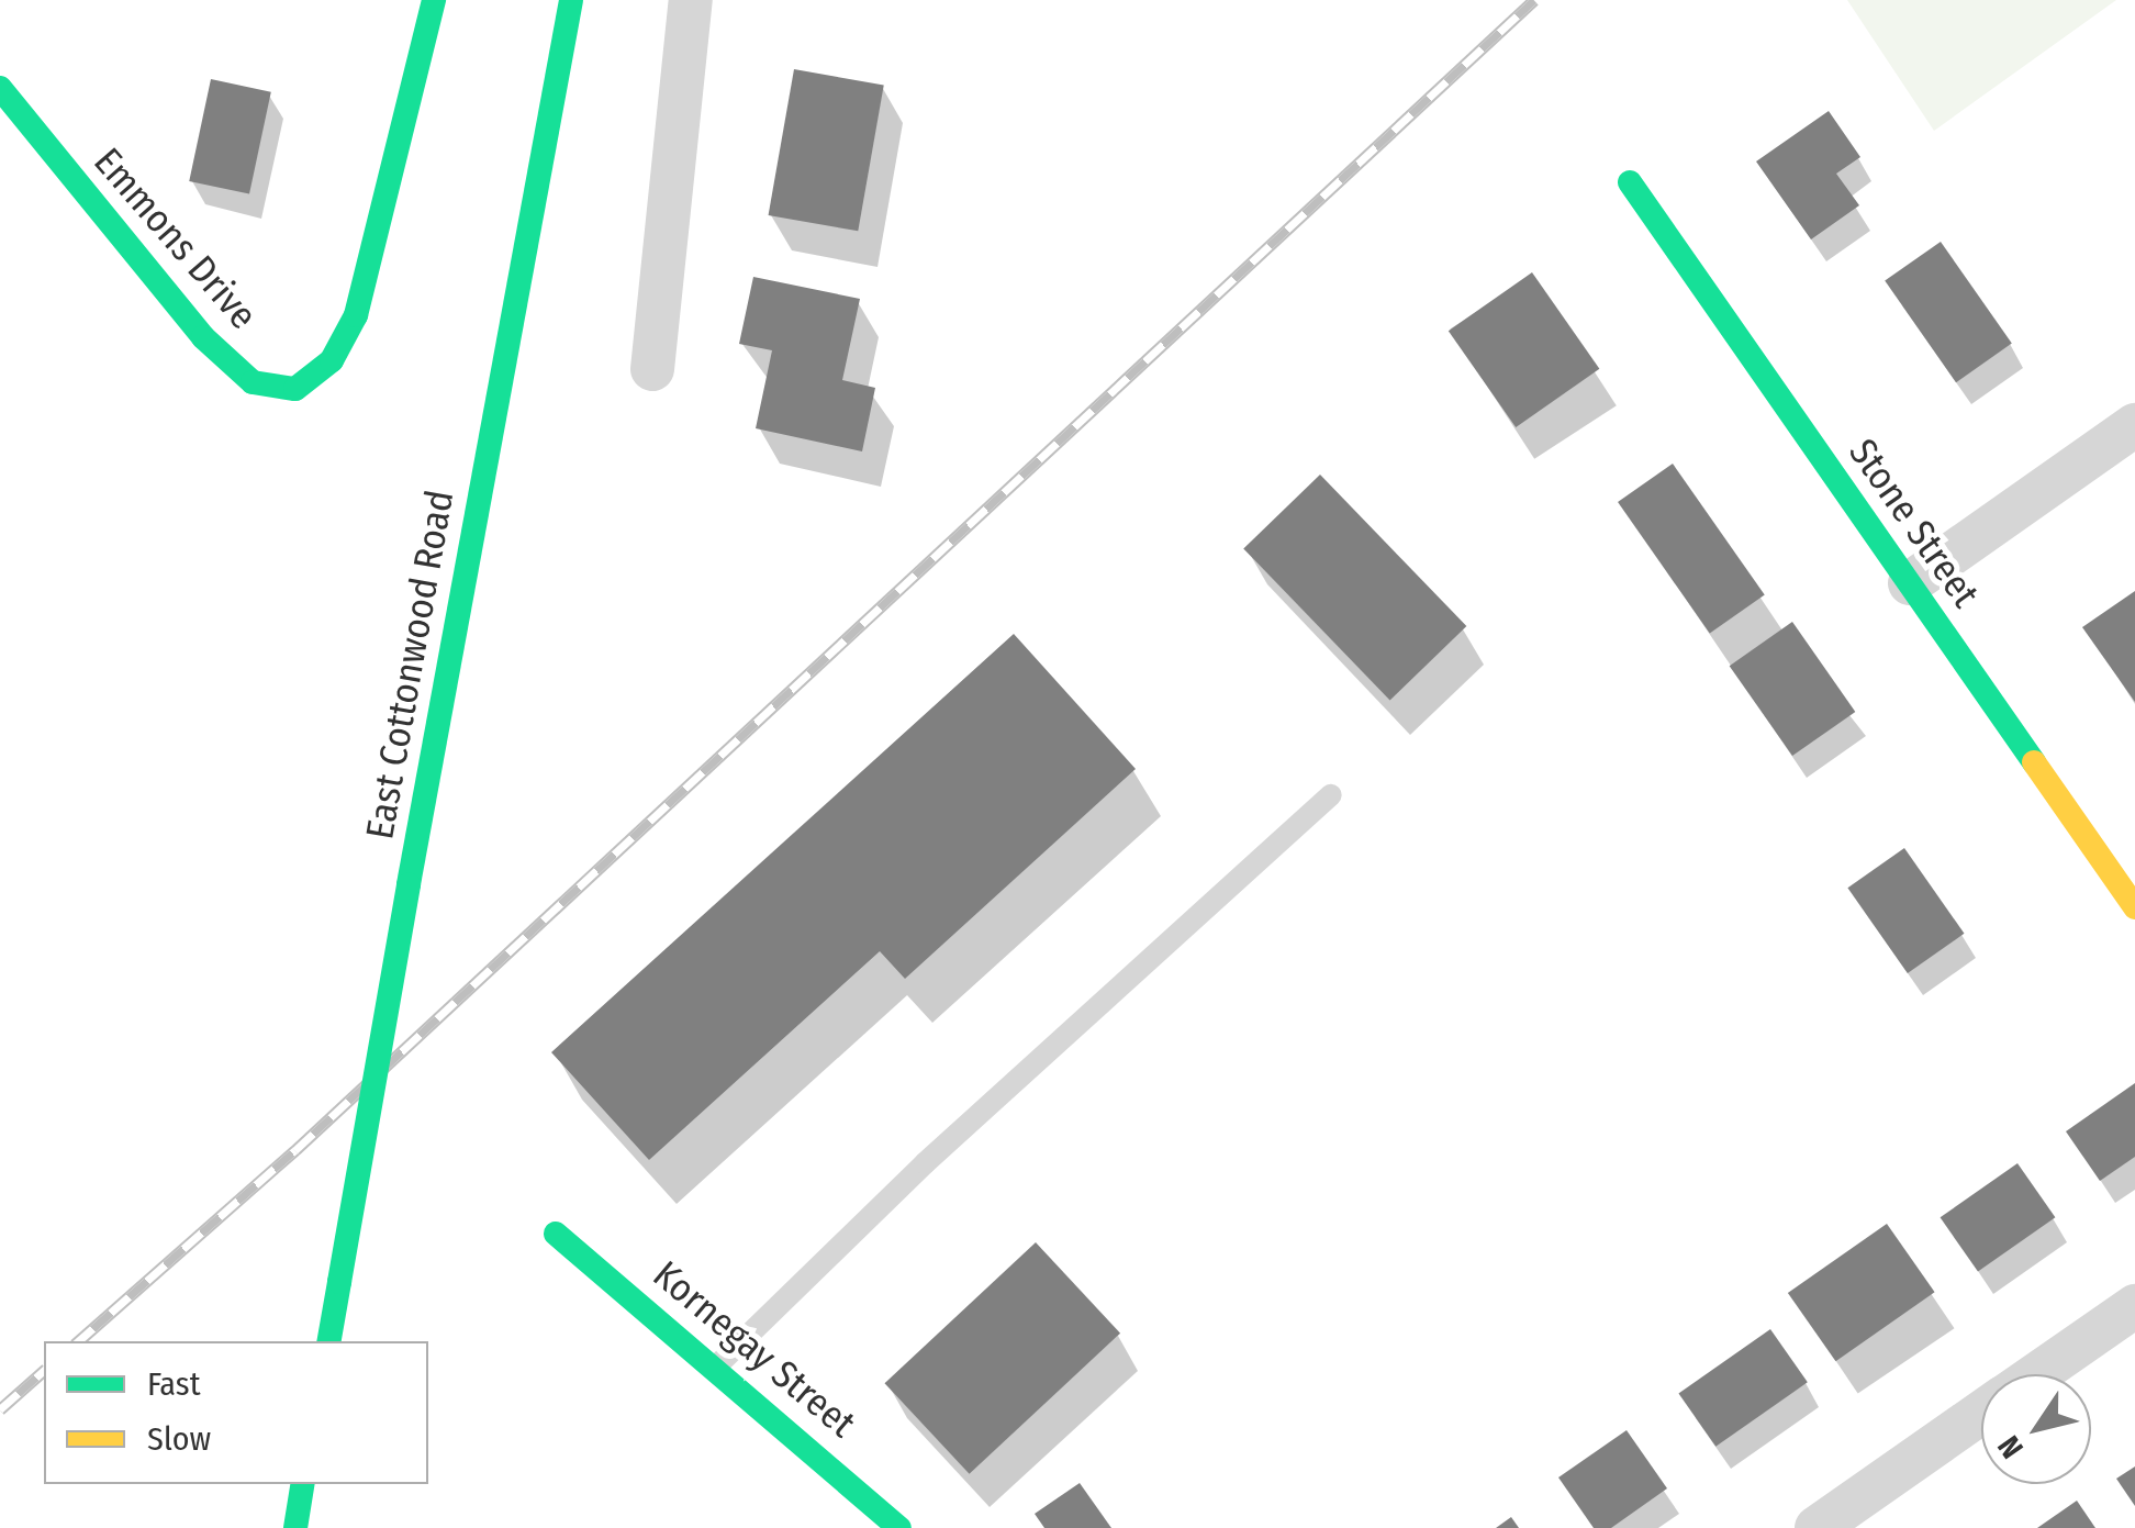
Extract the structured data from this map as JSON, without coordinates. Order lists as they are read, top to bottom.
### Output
{
  "streets": {
    "street": [
      "Emmons Drive",
      "Stone Street",
      "East Cottonwood Road",
      "Kornegay Street"
    ]
  },
  "legend": ["Fast", "Slow"],
  "north": "bottom left"
}
